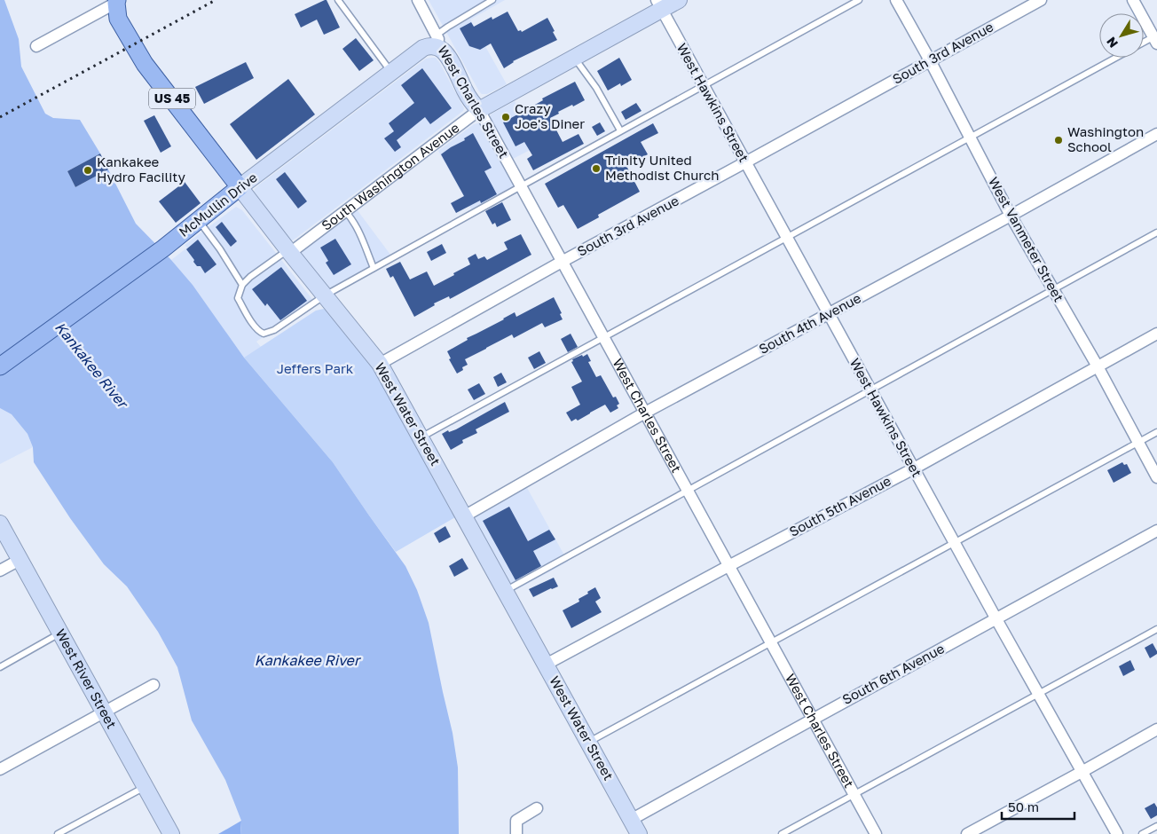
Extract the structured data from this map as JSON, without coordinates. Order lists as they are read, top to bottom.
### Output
{
  "streets": {
    "main road": [
      "US 45",
      "West Charles Street",
      "South Washington Avenue",
      "McMullin Drive",
      "West Water Street",
      "West River Street"
    ],
    "street": [
      "South 3rd Avenue",
      "West Hawkins Street",
      "West Vanmeter Street",
      "South 4th Avenue",
      "South 5th Avenue",
      "South 6th Avenue"
    ]
  },
  "crossings": [
    ["South 3rd Avenue", "West Charles Street"],
    ["South 3rd Avenue", "West Hawkins Street"],
    ["South 3rd Avenue", "West Vanmeter Street"],
    ["South 3rd Avenue", "West Water Street"],
    ["West Charles Street", "South Washington Avenue"],
    ["West Charles Street", "McMullin Drive"],
    ["West Charles Street", "South 4th Avenue"],
    ["West Charles Street", "South 5th Avenue"],
    ["West Charles Street", "South 6th Avenue"],
    ["West Hawkins Street", "South Washington Avenue"],
    ["West Hawkins Street", "South 4th Avenue"],
    ["West Hawkins Street", "South 5th Avenue"],
    ["West Hawkins Street", "South 6th Avenue"],
    ["South Washington Avenue", "West Water Street"],
    ["McMullin Drive", "West Water Street"],
    ["West Vanmeter Street", "South 4th Avenue"],
    ["West Vanmeter Street", "South 5th Avenue"],
    ["South 4th Avenue", "West Water Street"],
    ["West Water Street", "South 5th Avenue"],
    ["West Water Street", "South 6th Avenue"]
  ],
  "water": ["Kankakee River"],
  "parks": ["Jeffers Park"],
  "places": [
    "Crazy Joe's Diner",
    "Washington School",
    "Trinity United Methodist Church",
    "Kankakee Hydro Facility"
  ],
  "scale_bar": "50 m",
  "north": "bottom left"
}
